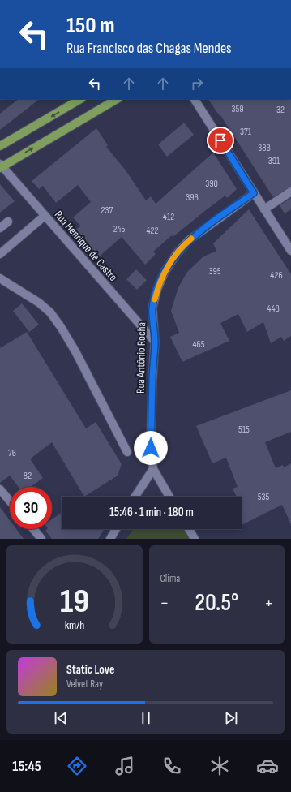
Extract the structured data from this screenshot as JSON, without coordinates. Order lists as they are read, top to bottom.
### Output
{
  "streets": {
    "street": ["Rua Henrique de Castro", "Rua Antônio Rocha"]
  },
  "crossings": [
    ["Rua Henrique de Castro", "Rua Antônio Rocha"]
  ],
  "house_numbers": [
    "359",
    "32",
    "371",
    "383",
    "391",
    "390",
    "398",
    "237",
    "412",
    "245",
    "422",
    "395",
    "426",
    "448",
    "465",
    "515",
    "76",
    "82",
    "535"
  ],
  "page": {
    "turn": ["150 m", "Rua Francisco das Chagas Mendes"],
    "limit": "30",
    "trip": "15:46 · 1 min · 180 m",
    "tile": "Clima",
    "heat": ["−", "20.5°", "+"],
    "song": ["Static Love", "Velvet Ray"],
    "tabs": "15:45",
    "gauge": ["19", "km/h"]
  }
}
